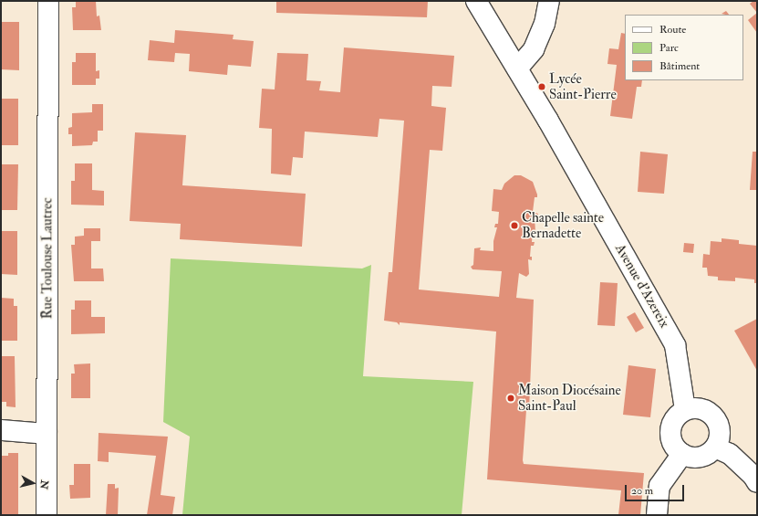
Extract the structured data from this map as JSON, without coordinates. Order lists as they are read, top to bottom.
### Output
{
  "streets": {
    "street": ["Rue Toulouse Lautrec", "Avenue d'Azereix"]
  },
  "places": ["Lycée Saint-Pierre", "Chapelle sainte Bernadette", "Maison Diocésaine Saint-Paul"],
  "legend": ["Route", "Parc", "Bâtiment"],
  "scale_bar": "20 m",
  "north": "right"
}
